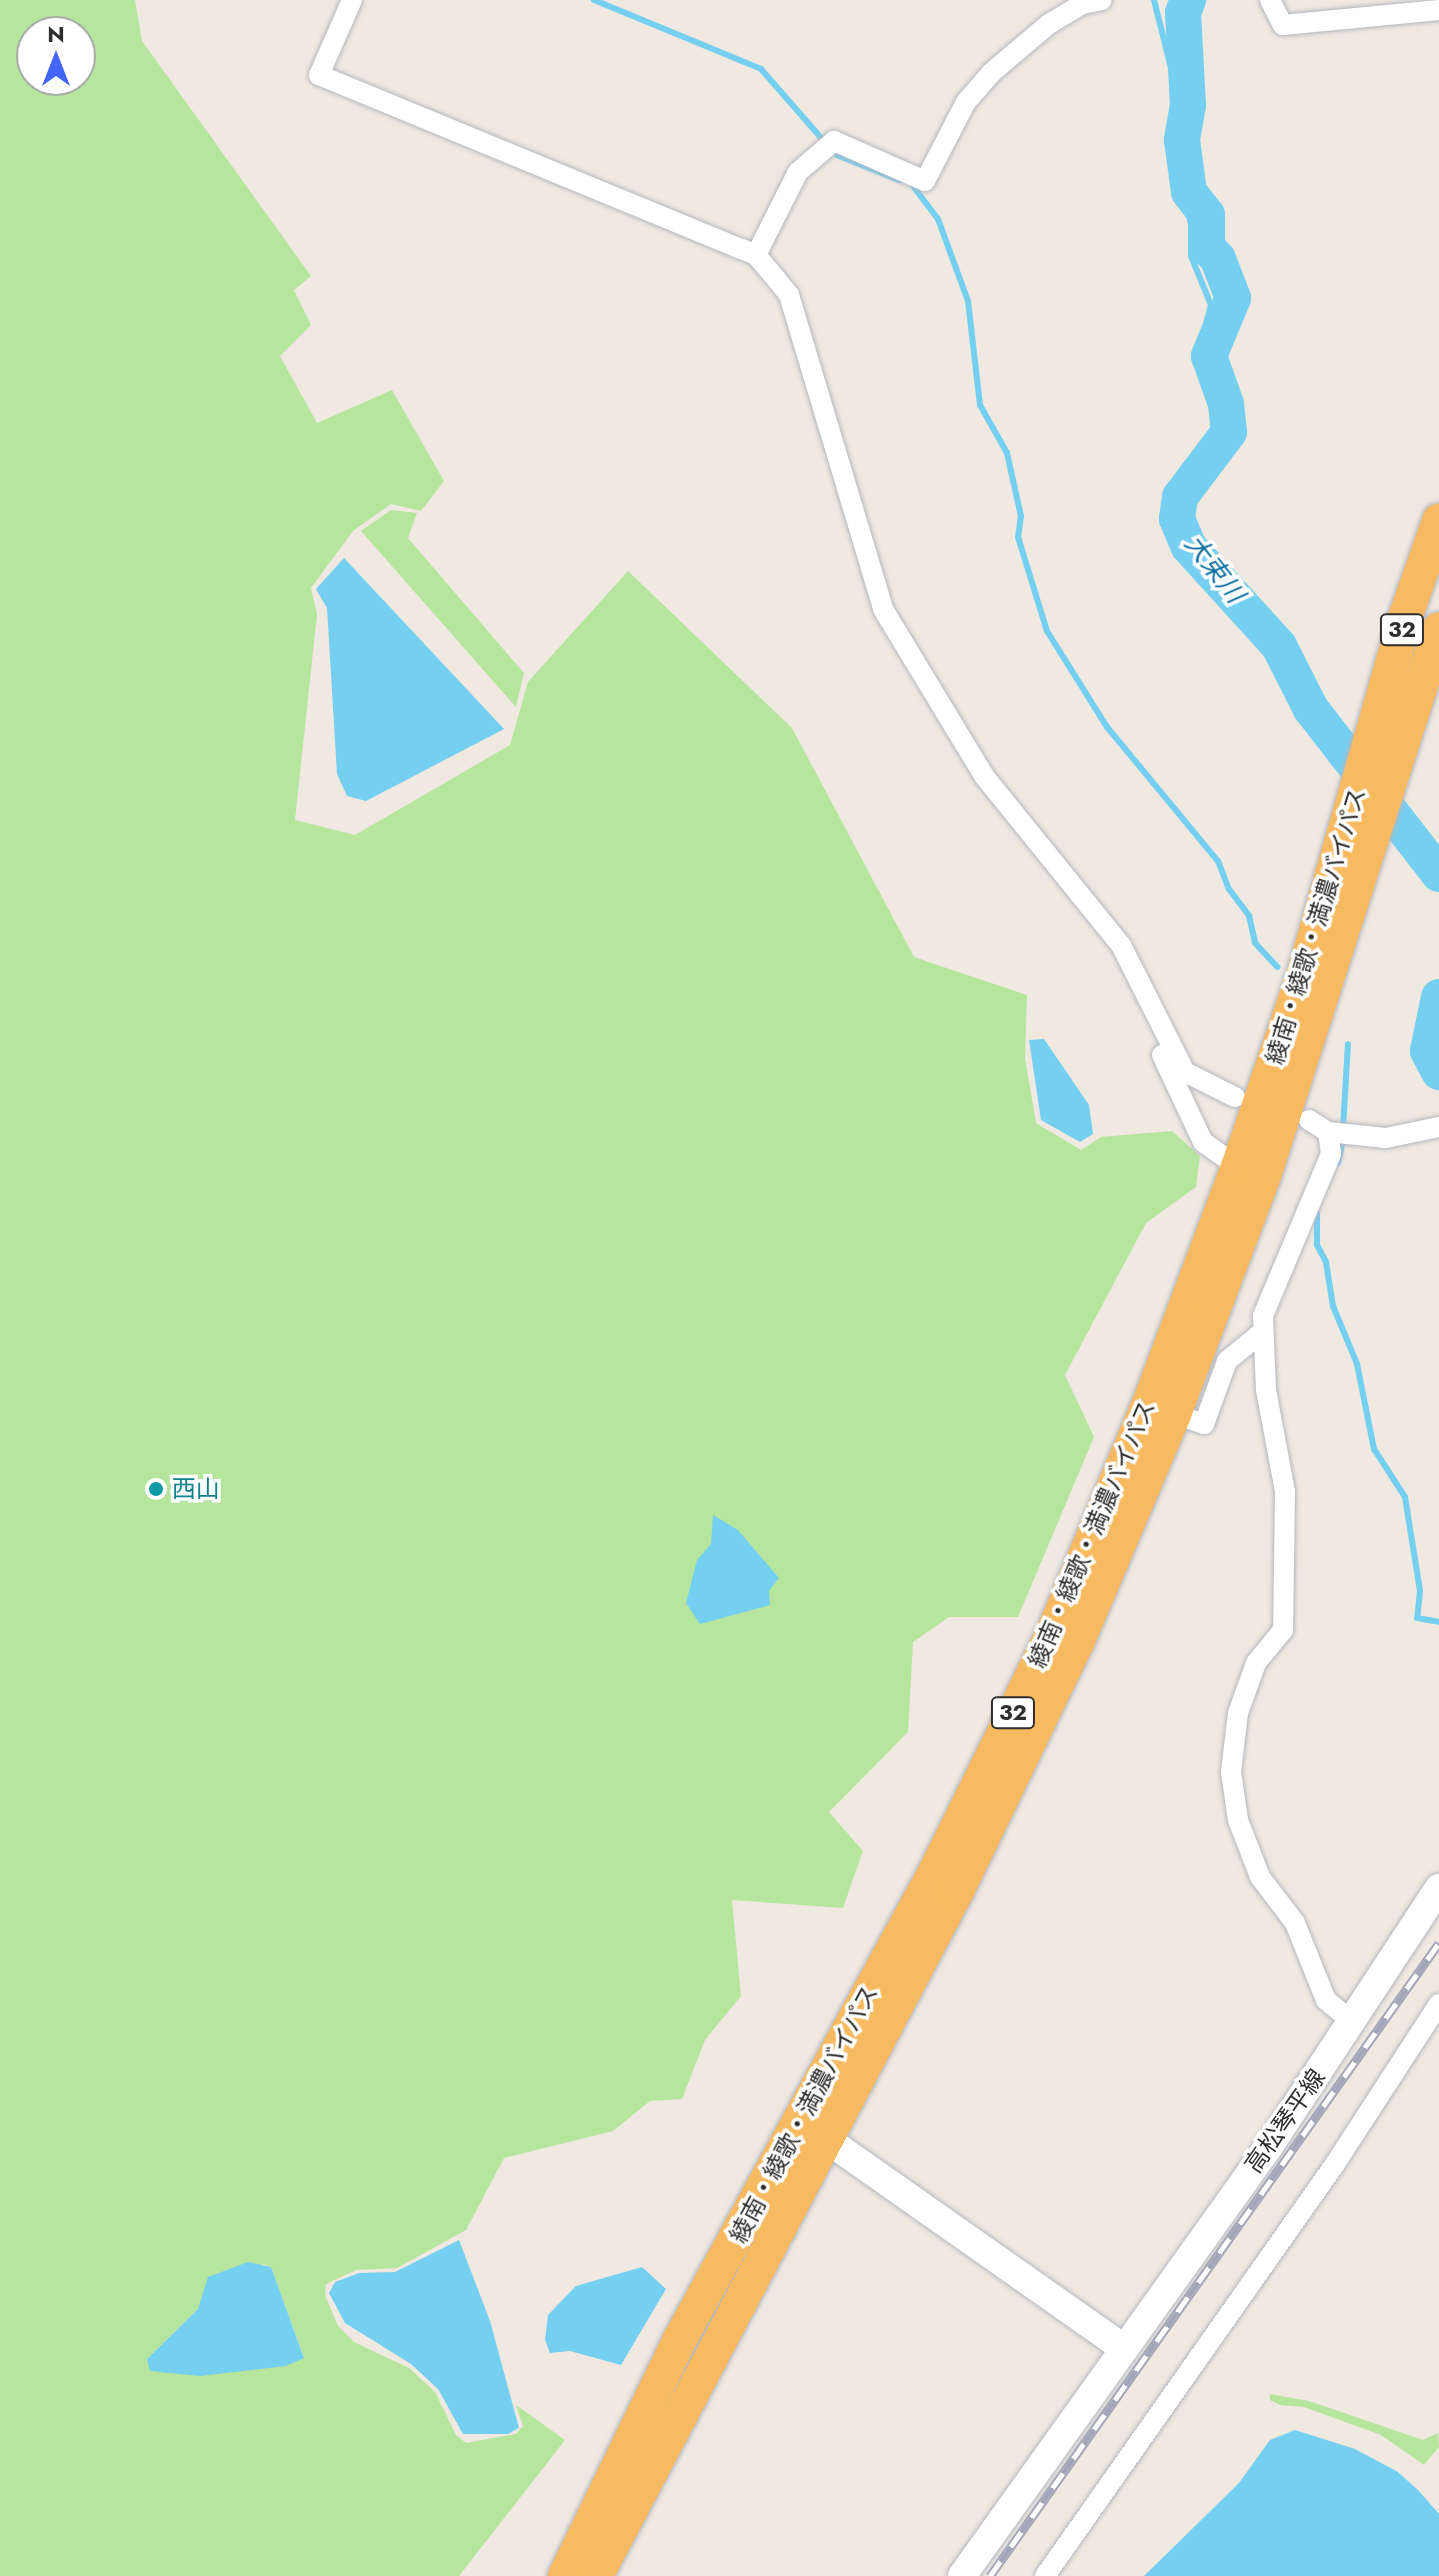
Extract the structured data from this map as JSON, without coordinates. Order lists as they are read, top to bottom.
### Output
{
  "streets": {
    "highway": ["32", "綾南・綾歌・満濃バイパス"],
    "main road": ["高松琴平線"]
  },
  "water": ["大束川"],
  "places": ["西山"],
  "north": "top"
}
